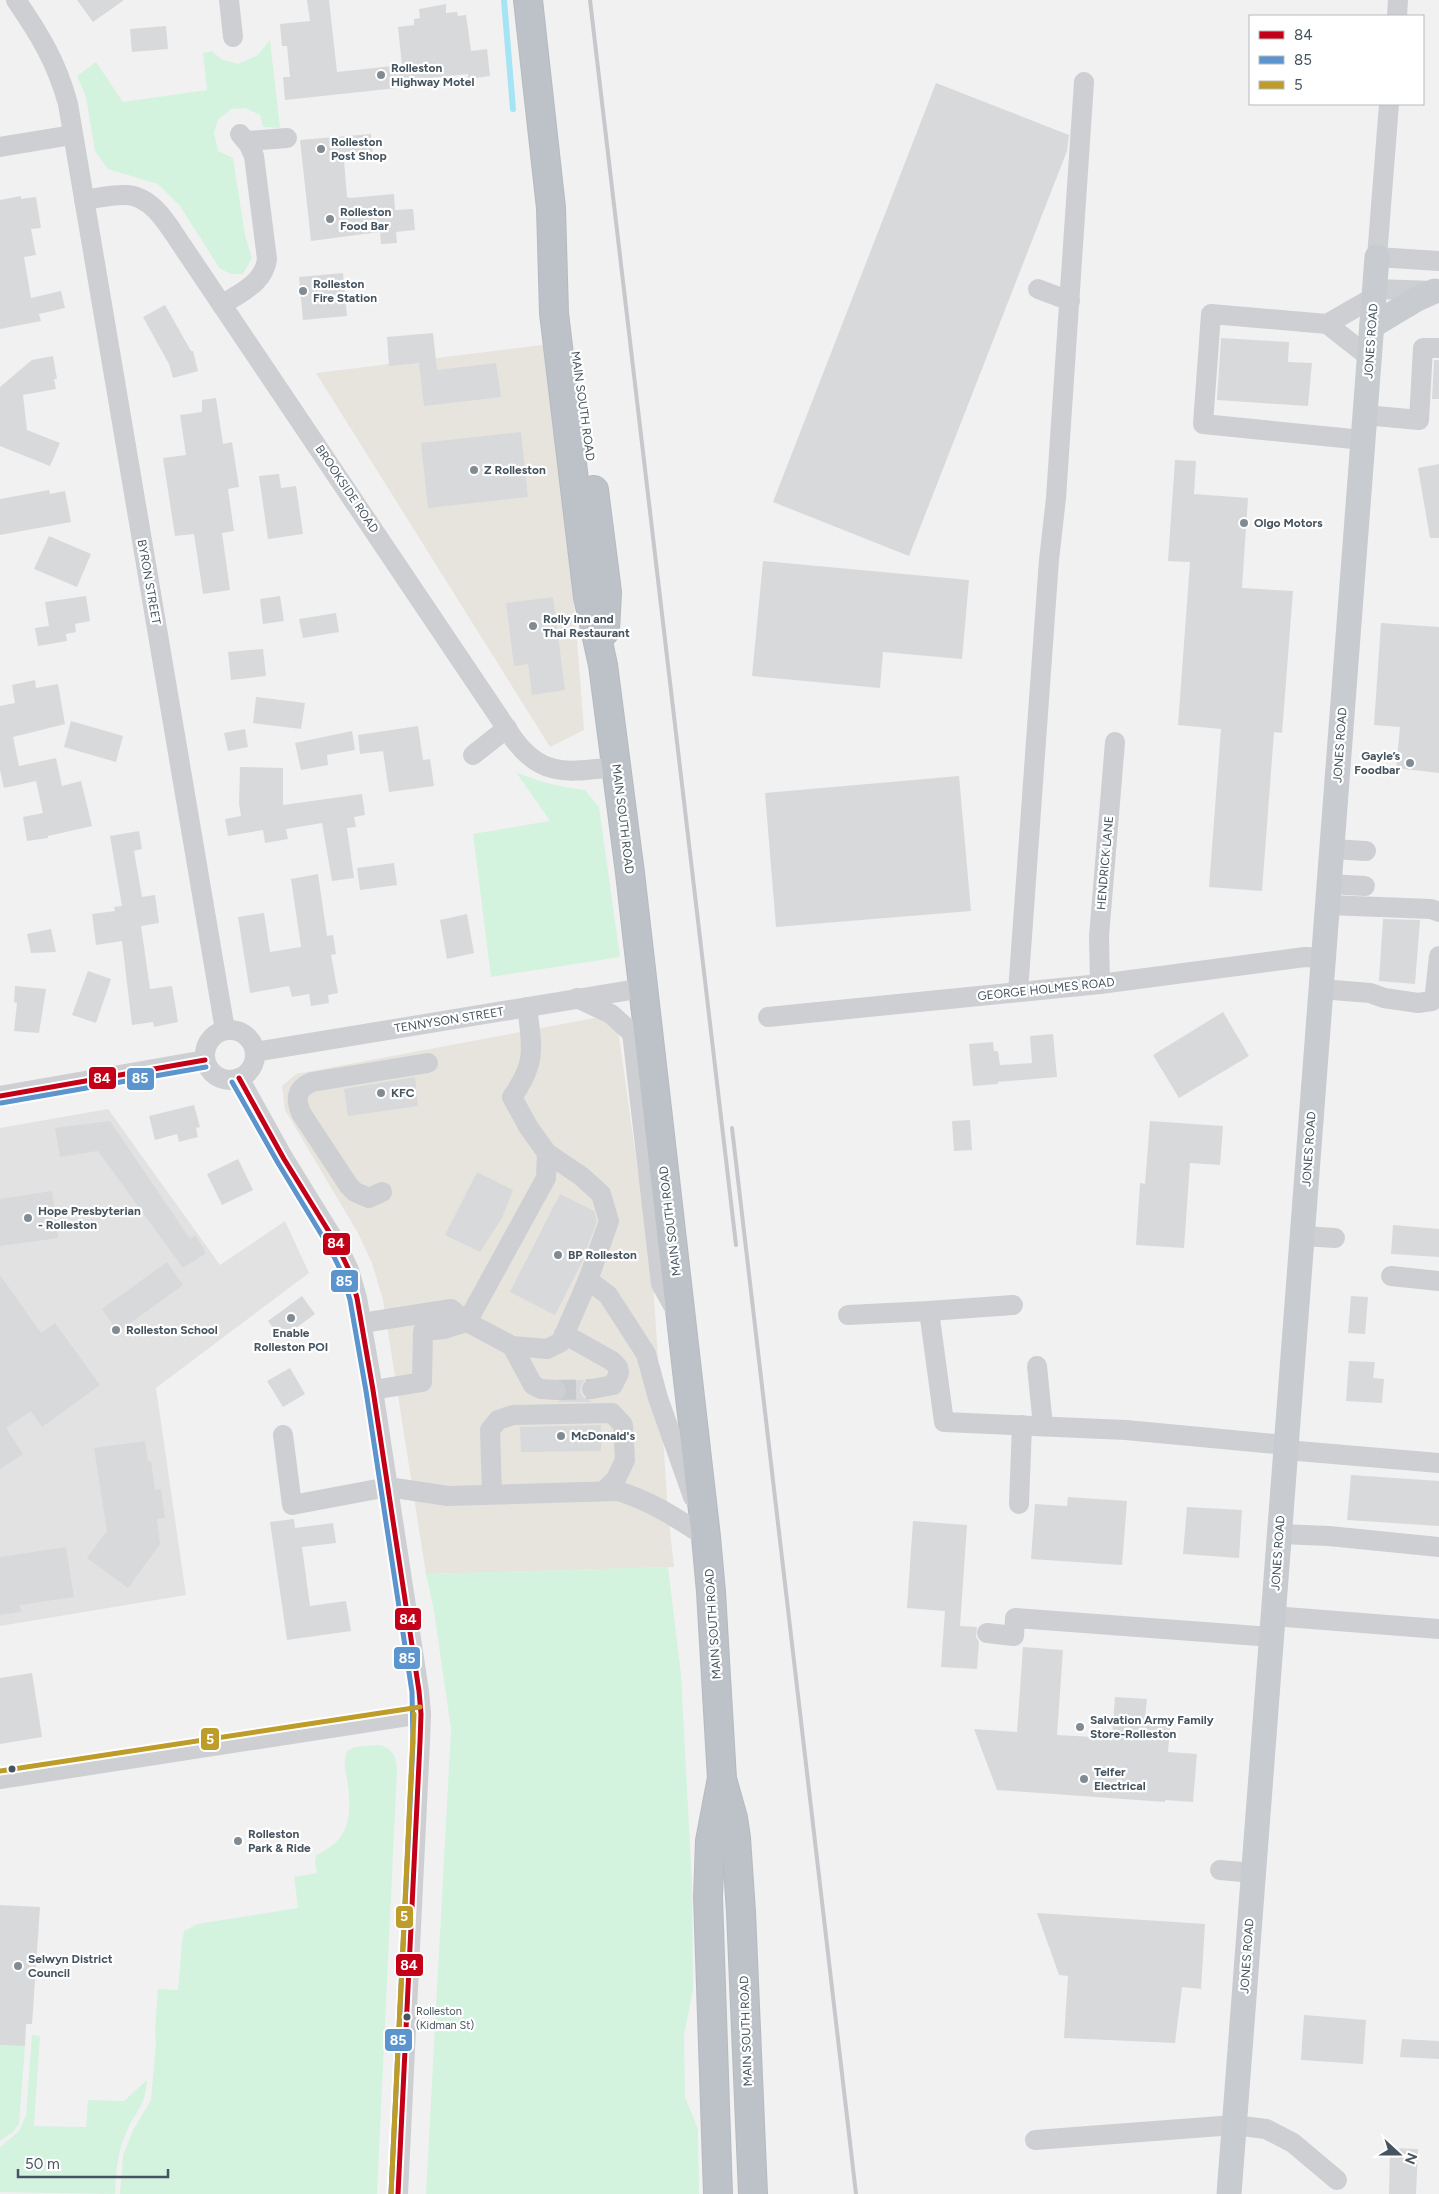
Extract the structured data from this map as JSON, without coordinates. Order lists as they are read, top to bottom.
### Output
{
  "streets": {
    "highway": ["MAIN SOUTH ROAD"],
    "main road": ["JONES ROAD"],
    "street": [
      "BROOKSIDE ROAD",
      "BYRON STREET",
      "HENDRICK LANE",
      "GEORGE HOLMES ROAD",
      "TENNYSON STREET"
    ]
  },
  "crossings": [
    ["JONES ROAD", "GEORGE HOLMES ROAD"],
    ["MAIN SOUTH ROAD", "BROOKSIDE ROAD"],
    ["MAIN SOUTH ROAD", "TENNYSON STREET"],
    ["BROOKSIDE ROAD", "BYRON STREET"],
    ["BYRON STREET", "TENNYSON STREET"],
    ["HENDRICK LANE", "GEORGE HOLMES ROAD"]
  ],
  "places": [
    "Rolleston Highway Motel",
    "Rolleston Post Shop",
    "Rolleston Food Bar",
    "Rolleston Fire Station",
    "Z Rolleston",
    "Olgo Motors",
    "Rolly Inn and Thai Restaurant",
    "Gayle’s Foodbar",
    "KFC",
    "Hope Presbyterian - Rolleston",
    "BP Rolleston",
    "Enable Rolleston POI",
    "Rolleston School",
    "McDonald's",
    "Salvation Army Family Store-Rolleston",
    "Telfer Electrical",
    "Rolleston Park & Ride",
    "Selwyn District Council",
    "Rolleston (Kidman St)"
  ],
  "lines": ["transit line 84", "transit line 85", "transit line 5"],
  "legend": ["84", "85", "5"],
  "scale_bar": "50 m",
  "north": "right"
}
